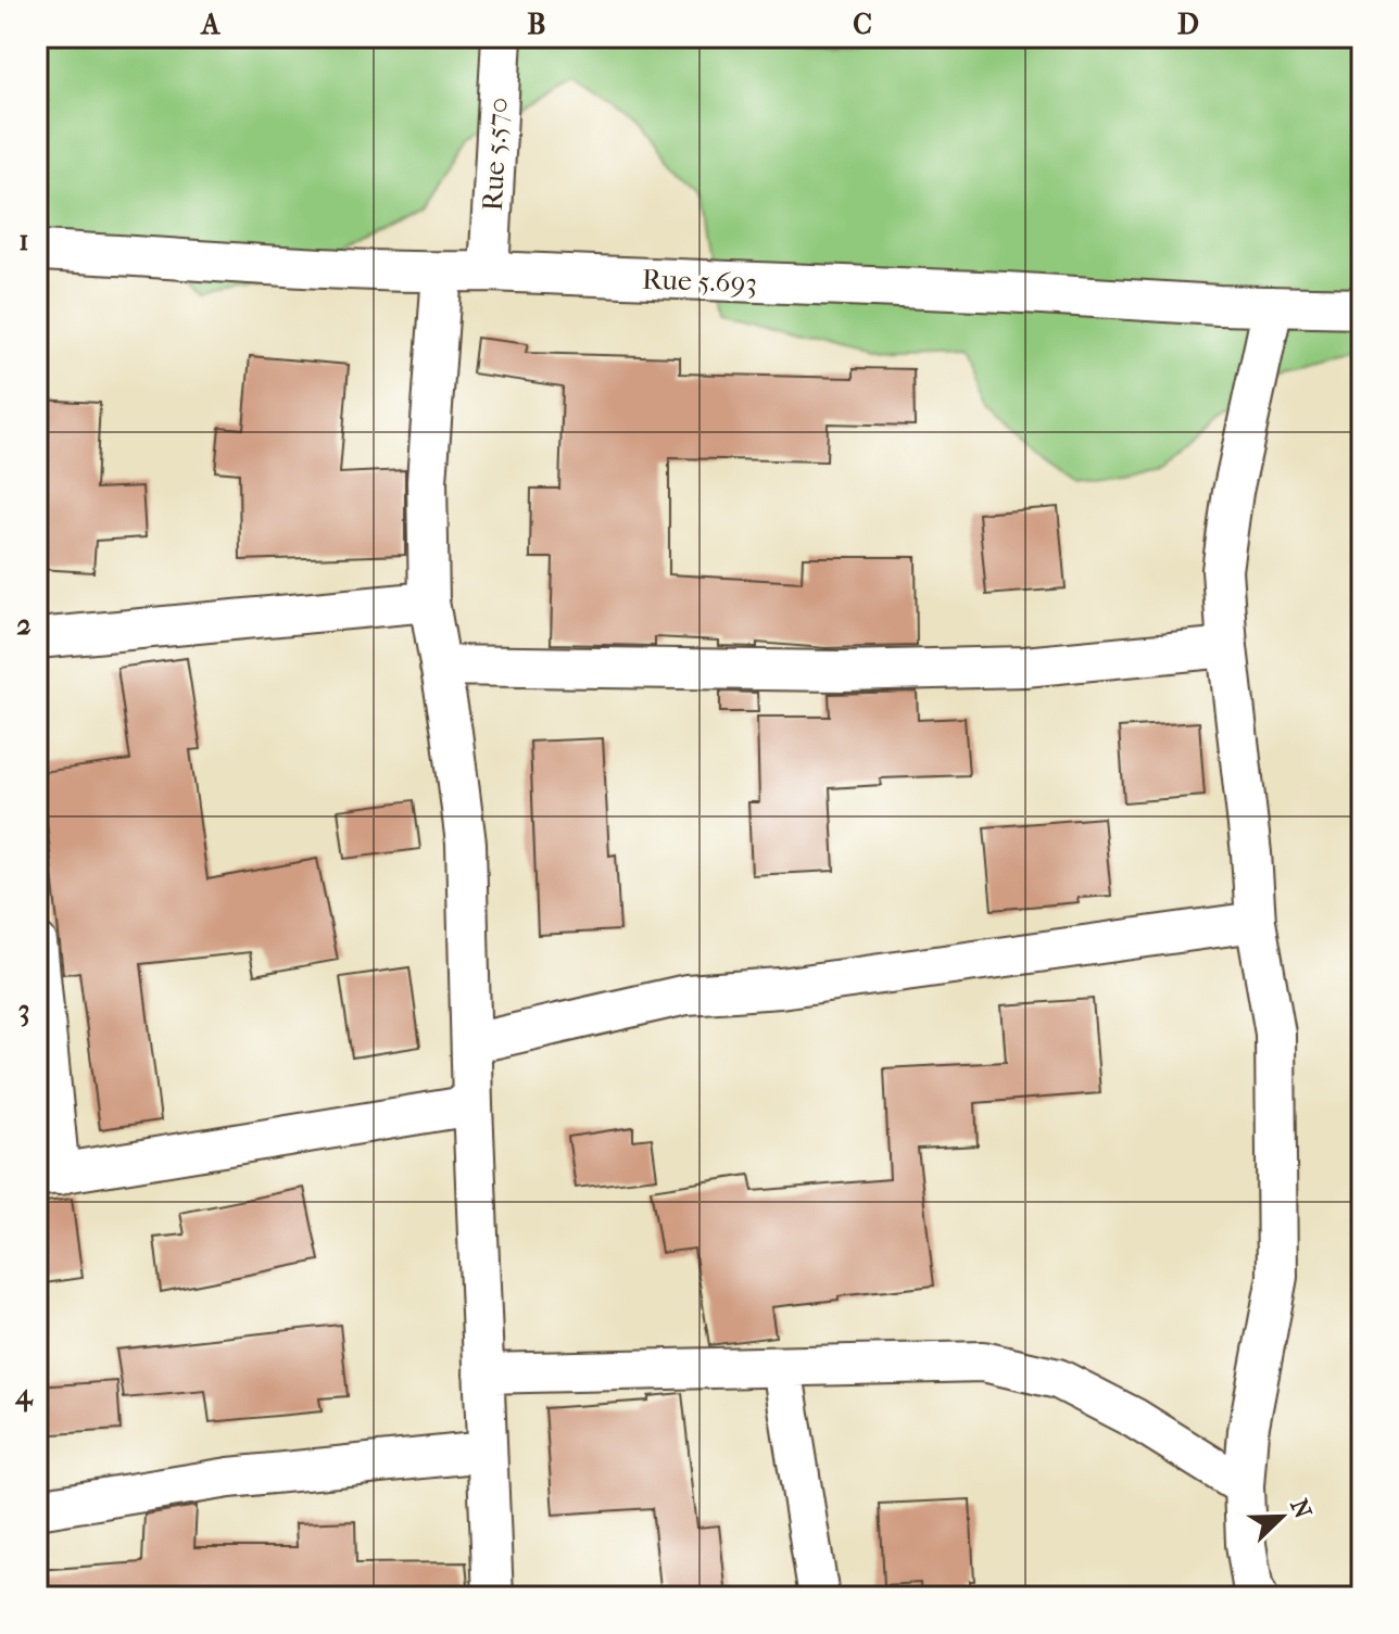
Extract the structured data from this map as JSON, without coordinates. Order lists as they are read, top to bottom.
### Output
{
  "streets": {
    "street": ["Rue 5.570", "Rue 5.693"]
  },
  "crossings": [
    ["Rue 5.570", "Rue 5.693"]
  ],
  "north": "top right",
  "grid": {
    "columns": [
      "A",
      "B",
      "C",
      "D"
    ],
    "rows": [
      "1",
      "2",
      "3",
      "4"
    ]
  }
}
